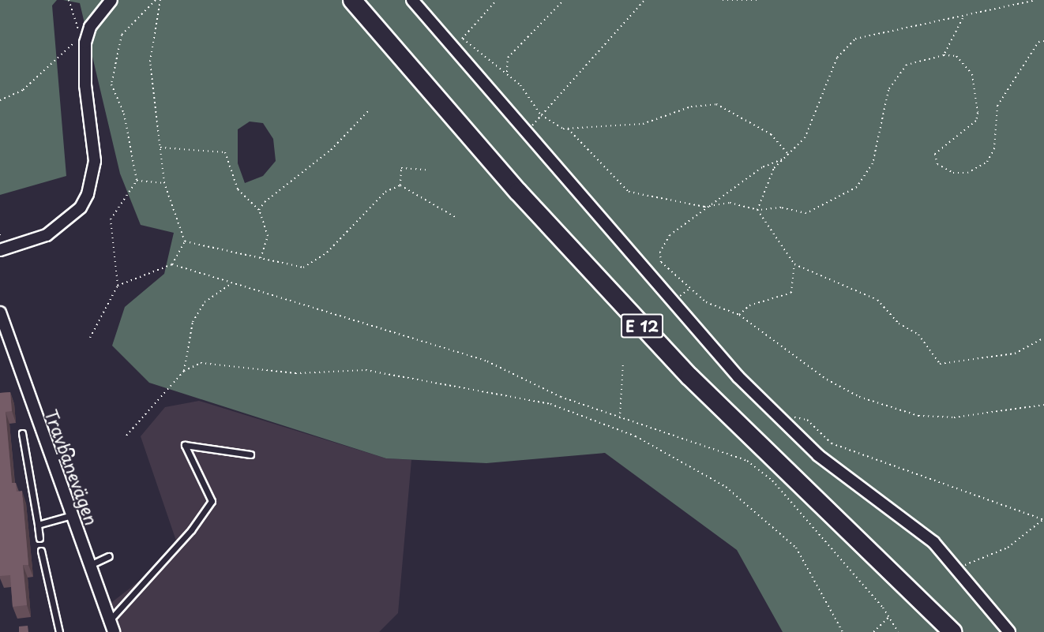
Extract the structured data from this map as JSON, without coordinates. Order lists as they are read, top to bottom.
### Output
{
  "streets": {
    "highway": ["E 12"],
    "street": ["Travbanevägen"]
  }
}
